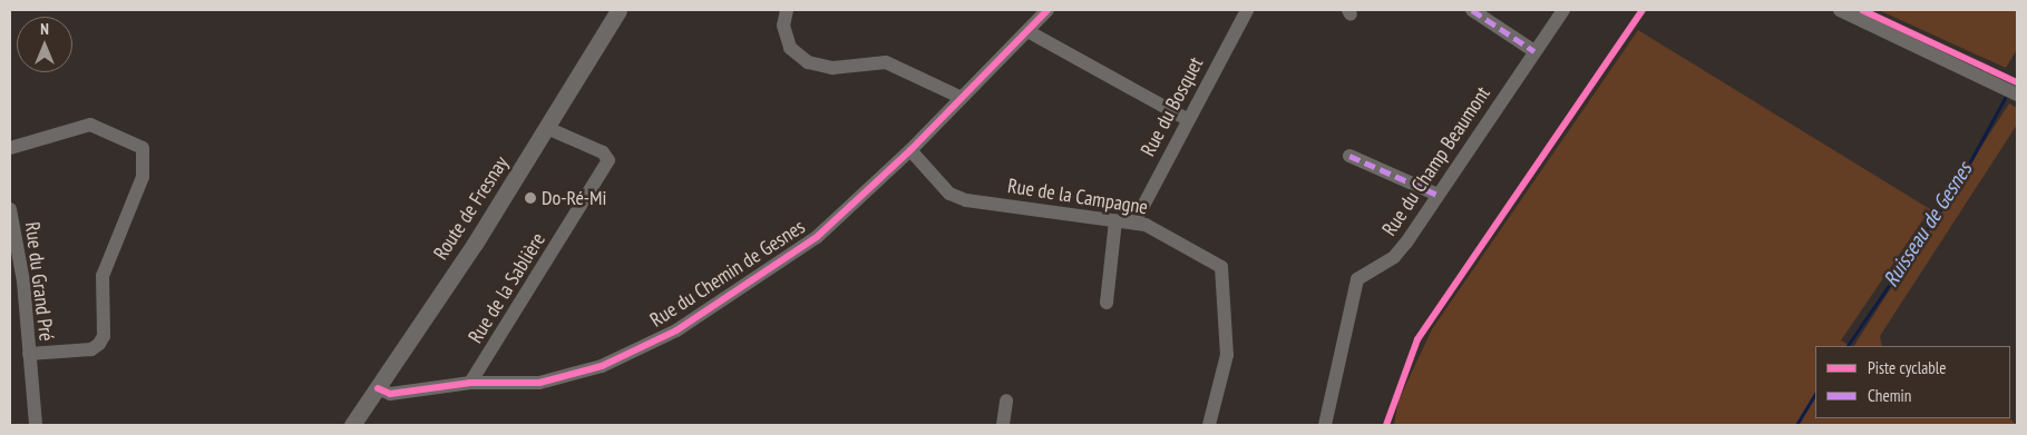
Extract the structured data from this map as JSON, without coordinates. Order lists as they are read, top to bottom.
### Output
{
  "streets": {
    "street": [
      "Rue du Bosquet",
      "Rue du Champ Beaumont",
      "Rue de la Campagne",
      "Route de Fresnay",
      "Rue du Chemin de Gesnes",
      "Rue du Grand Pré",
      "Rue de la Sablière"
    ]
  },
  "crossings": [
    ["Rue du Bosquet", "Rue de la Campagne"],
    ["Rue de la Campagne", "Rue du Chemin de Gesnes"],
    ["Route de Fresnay", "Rue du Chemin de Gesnes"],
    ["Route de Fresnay", "Rue de la Sablière"],
    ["Rue du Chemin de Gesnes", "Rue de la Sablière"]
  ],
  "water": ["Ruisseau de Gesnes"],
  "places": ["Do-Ré-Mi"],
  "legend": ["Piste cyclable", "Chemin"],
  "north": "top"
}
